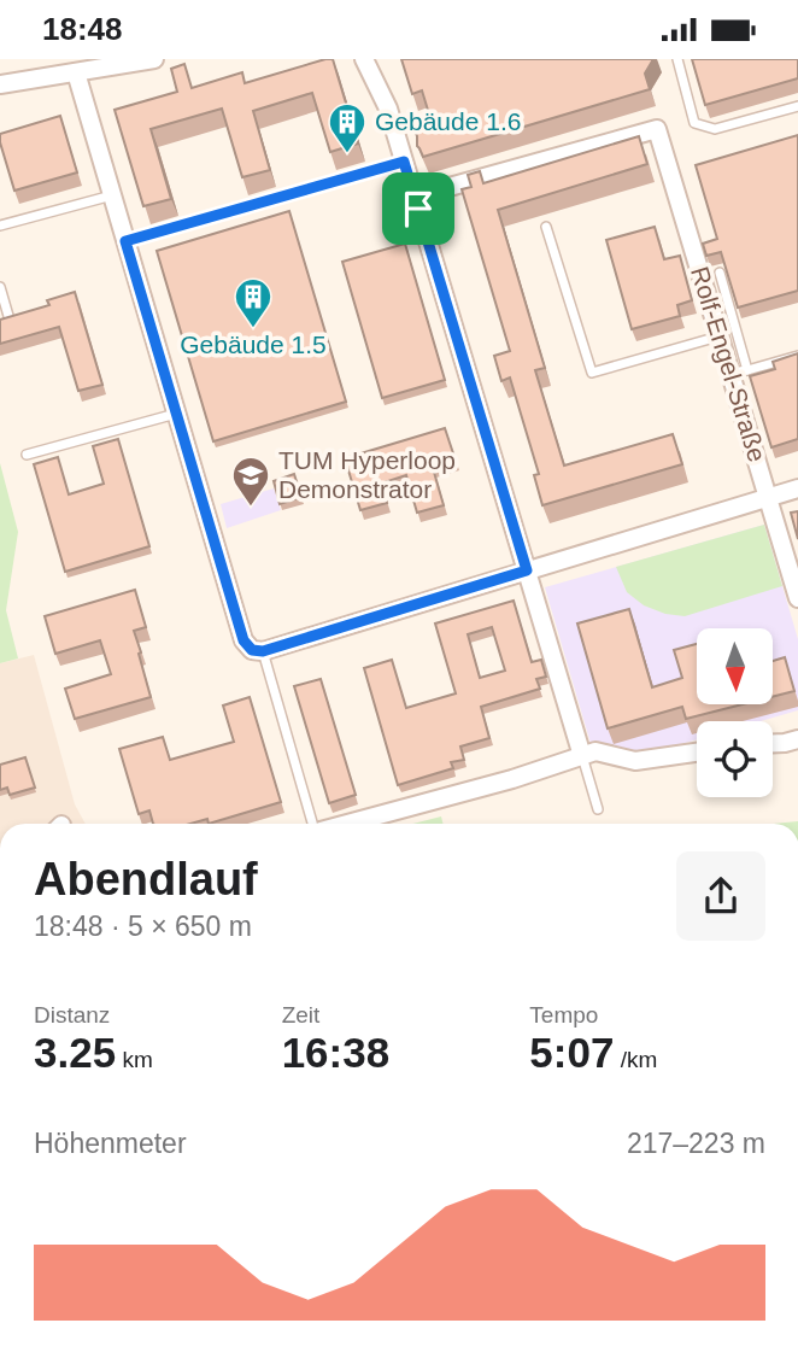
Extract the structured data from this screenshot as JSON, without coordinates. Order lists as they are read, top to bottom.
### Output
{
  "streets": {
    "street": ["Rolf-Engel-Straße"]
  },
  "places": {
    "building": ["Gebäude 1.6", "Gebäude 1.5"],
    "school or university": ["TUM Hyperloop Demonstrator"]
  },
  "north": "bottom",
  "page": {
    "status": "18:48",
    "heading": ["Abendlauf", "18:48 · 5 × 650 m"],
    "stats": [
      ["Distanz", "3.25 km"],
      ["Zeit", "16:38"],
      ["Tempo", "5:07 /km"]
    ],
    "chart": ["Höhenmeter", "217–223 m"]
  }
}
